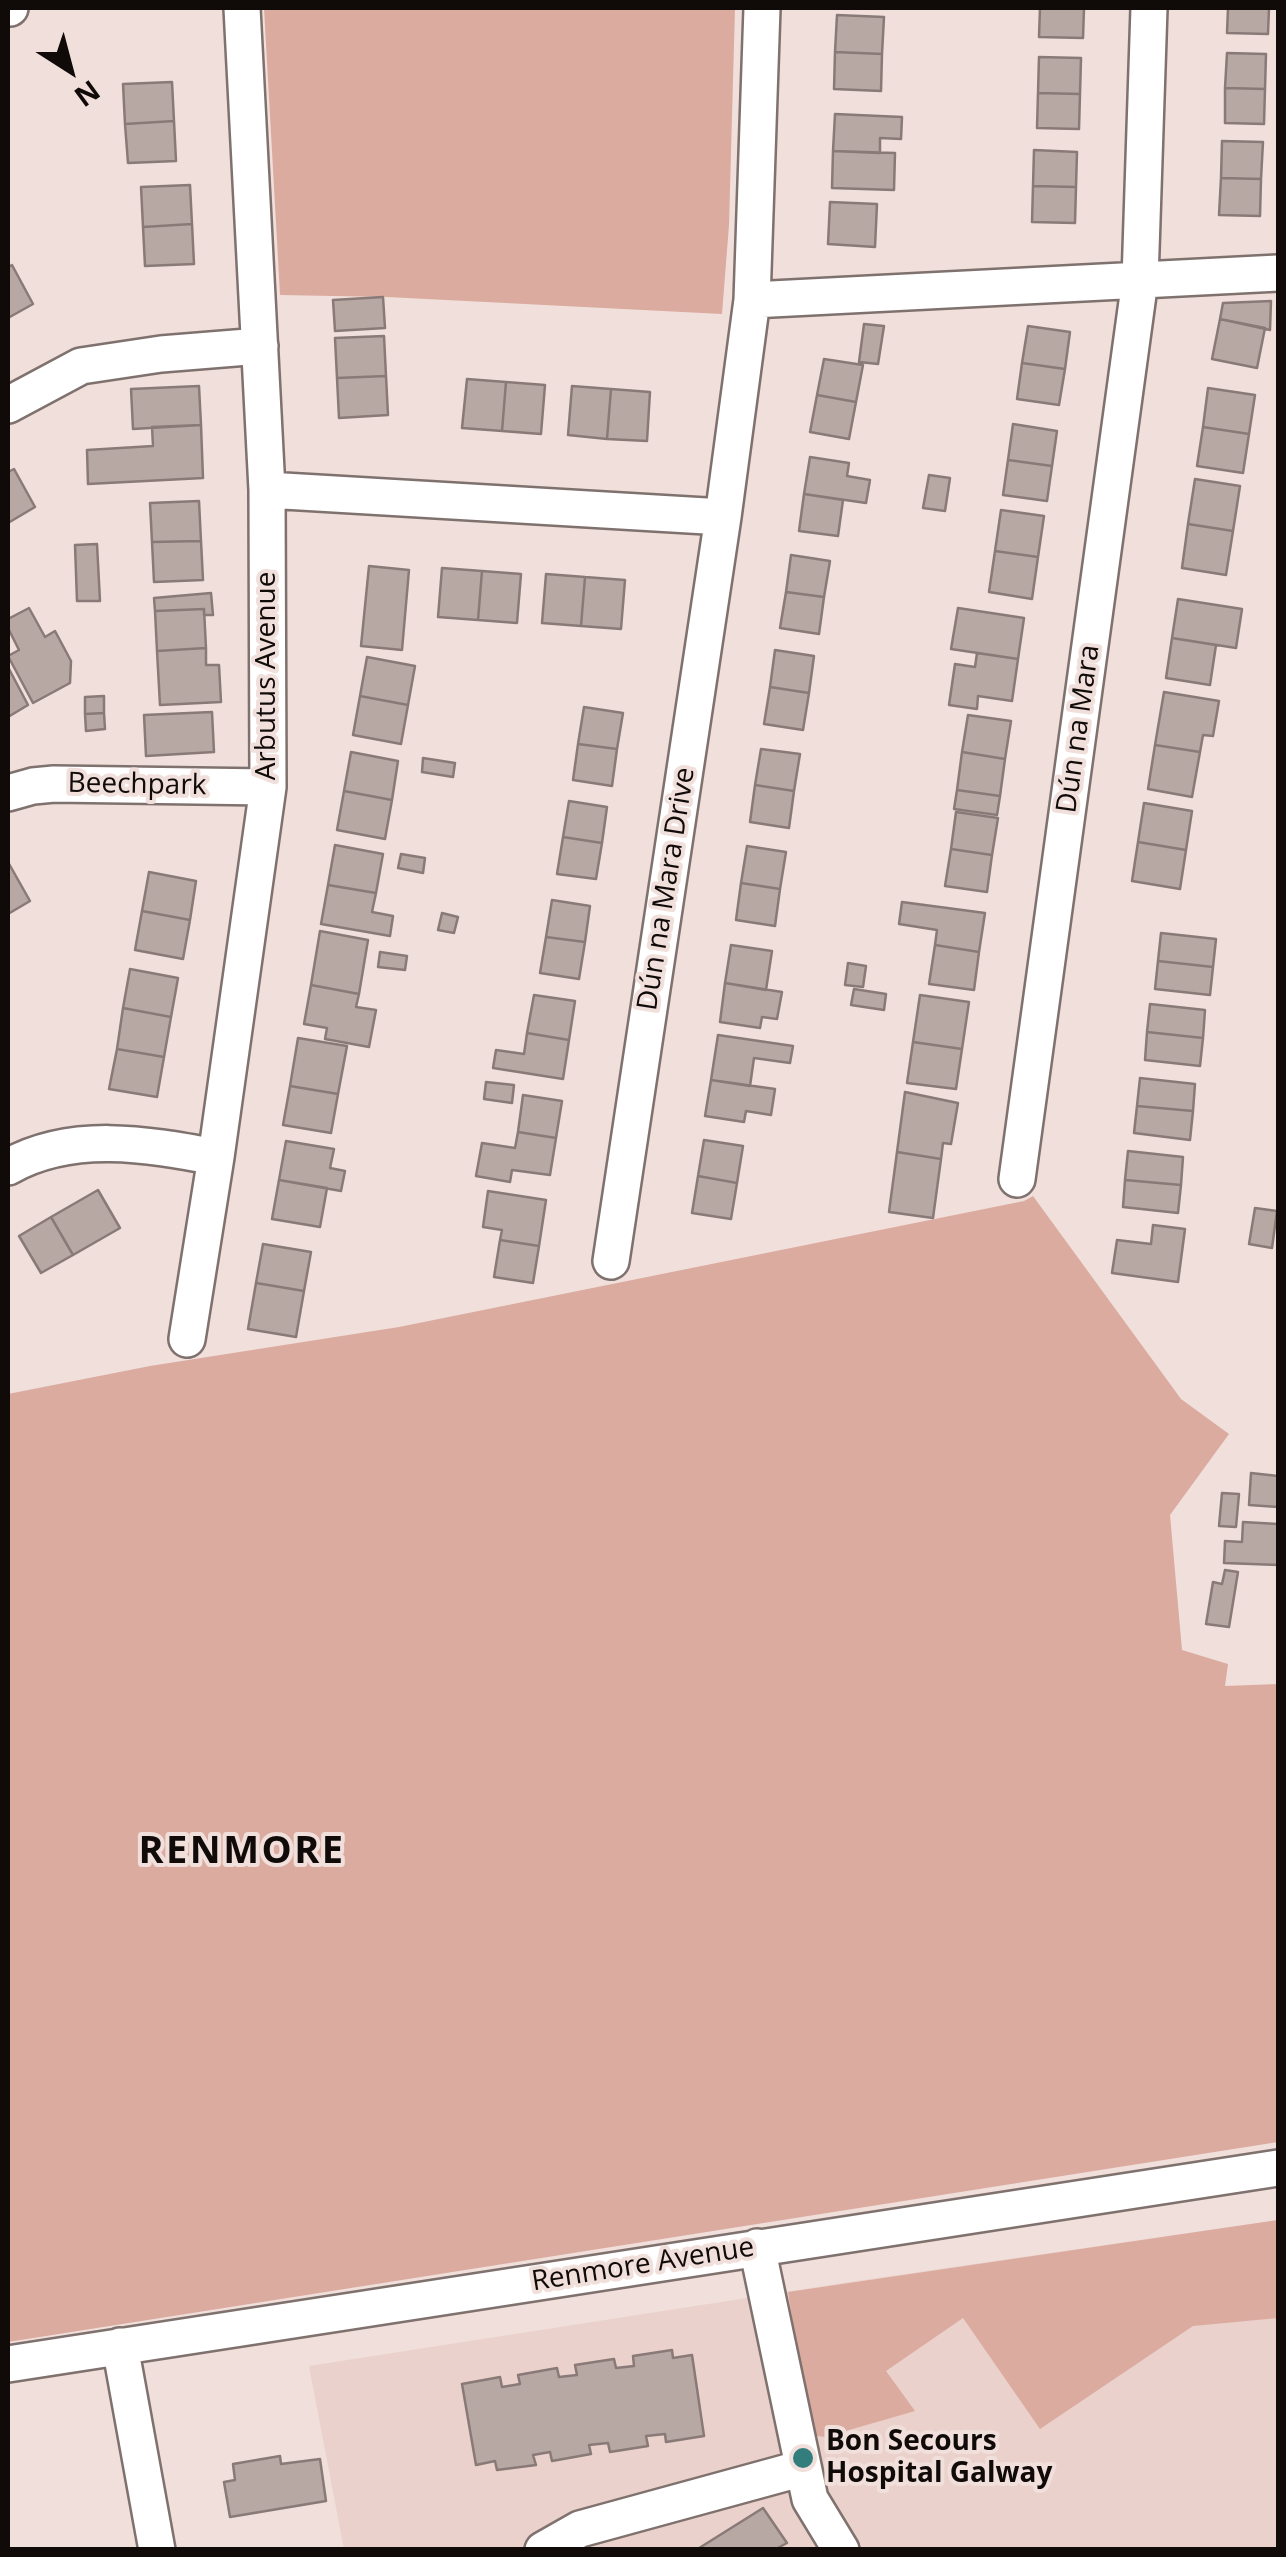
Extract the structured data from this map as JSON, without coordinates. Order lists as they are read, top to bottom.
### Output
{
  "streets": {
    "street": [
      "Arbutus Avenue",
      "Dún na Mara",
      "Beechpark",
      "Dún na Mara Drive",
      "Renmore Avenue"
    ]
  },
  "crossings": [
    ["Arbutus Avenue", "Beechpark"]
  ],
  "districts": ["RENMORE"],
  "places": ["Bon Secours Hospital Galway"],
  "north": "bottom right"
}
